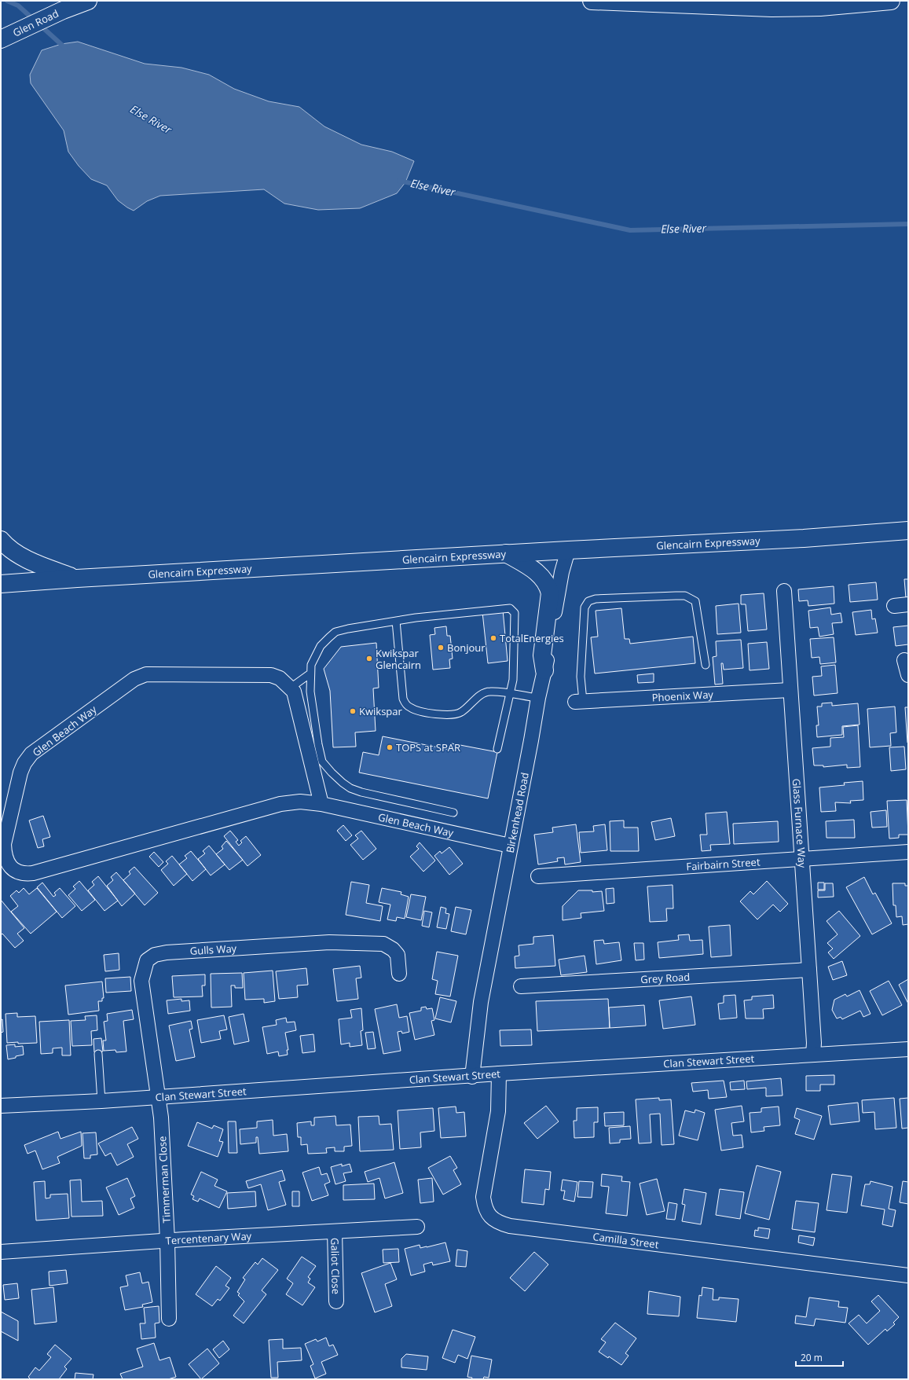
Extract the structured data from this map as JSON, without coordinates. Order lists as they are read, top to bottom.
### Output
{
  "streets": {
    "main road": ["Glen Road", "Glencairn Expressway"],
    "street": [
      "Phoenix Way",
      "Glen Beach Way",
      "Birkenhead Road",
      "Glass Furnace Way",
      "Fairbairn Street",
      "Gulls Way",
      "Grey Road",
      "Clan Stewart Street",
      "Timmerman Close",
      "Tercentenary Way",
      "Camilla Street",
      "Galiot Close"
    ]
  },
  "crossings": [
    ["Glencairn Expressway", "Birkenhead Road"],
    ["Phoenix Way", "Glass Furnace Way"],
    ["Glen Beach Way", "Birkenhead Road"],
    ["Birkenhead Road", "Clan Stewart Street"],
    ["Glass Furnace Way", "Fairbairn Street"],
    ["Glass Furnace Way", "Grey Road"],
    ["Glass Furnace Way", "Clan Stewart Street"],
    ["Gulls Way", "Clan Stewart Street"],
    ["Gulls Way", "Timmerman Close"],
    ["Clan Stewart Street", "Timmerman Close"],
    ["Clan Stewart Street", "Camilla Street"],
    ["Timmerman Close", "Tercentenary Way"],
    ["Tercentenary Way", "Galiot Close"]
  ],
  "water": ["Else River"],
  "places": [
    "TotalEnergies",
    "Bonjour",
    "Kwikspar Glencairn",
    "Kwikspar",
    "TOPS at SPAR"
  ],
  "scale_bar": "20 m"
}
